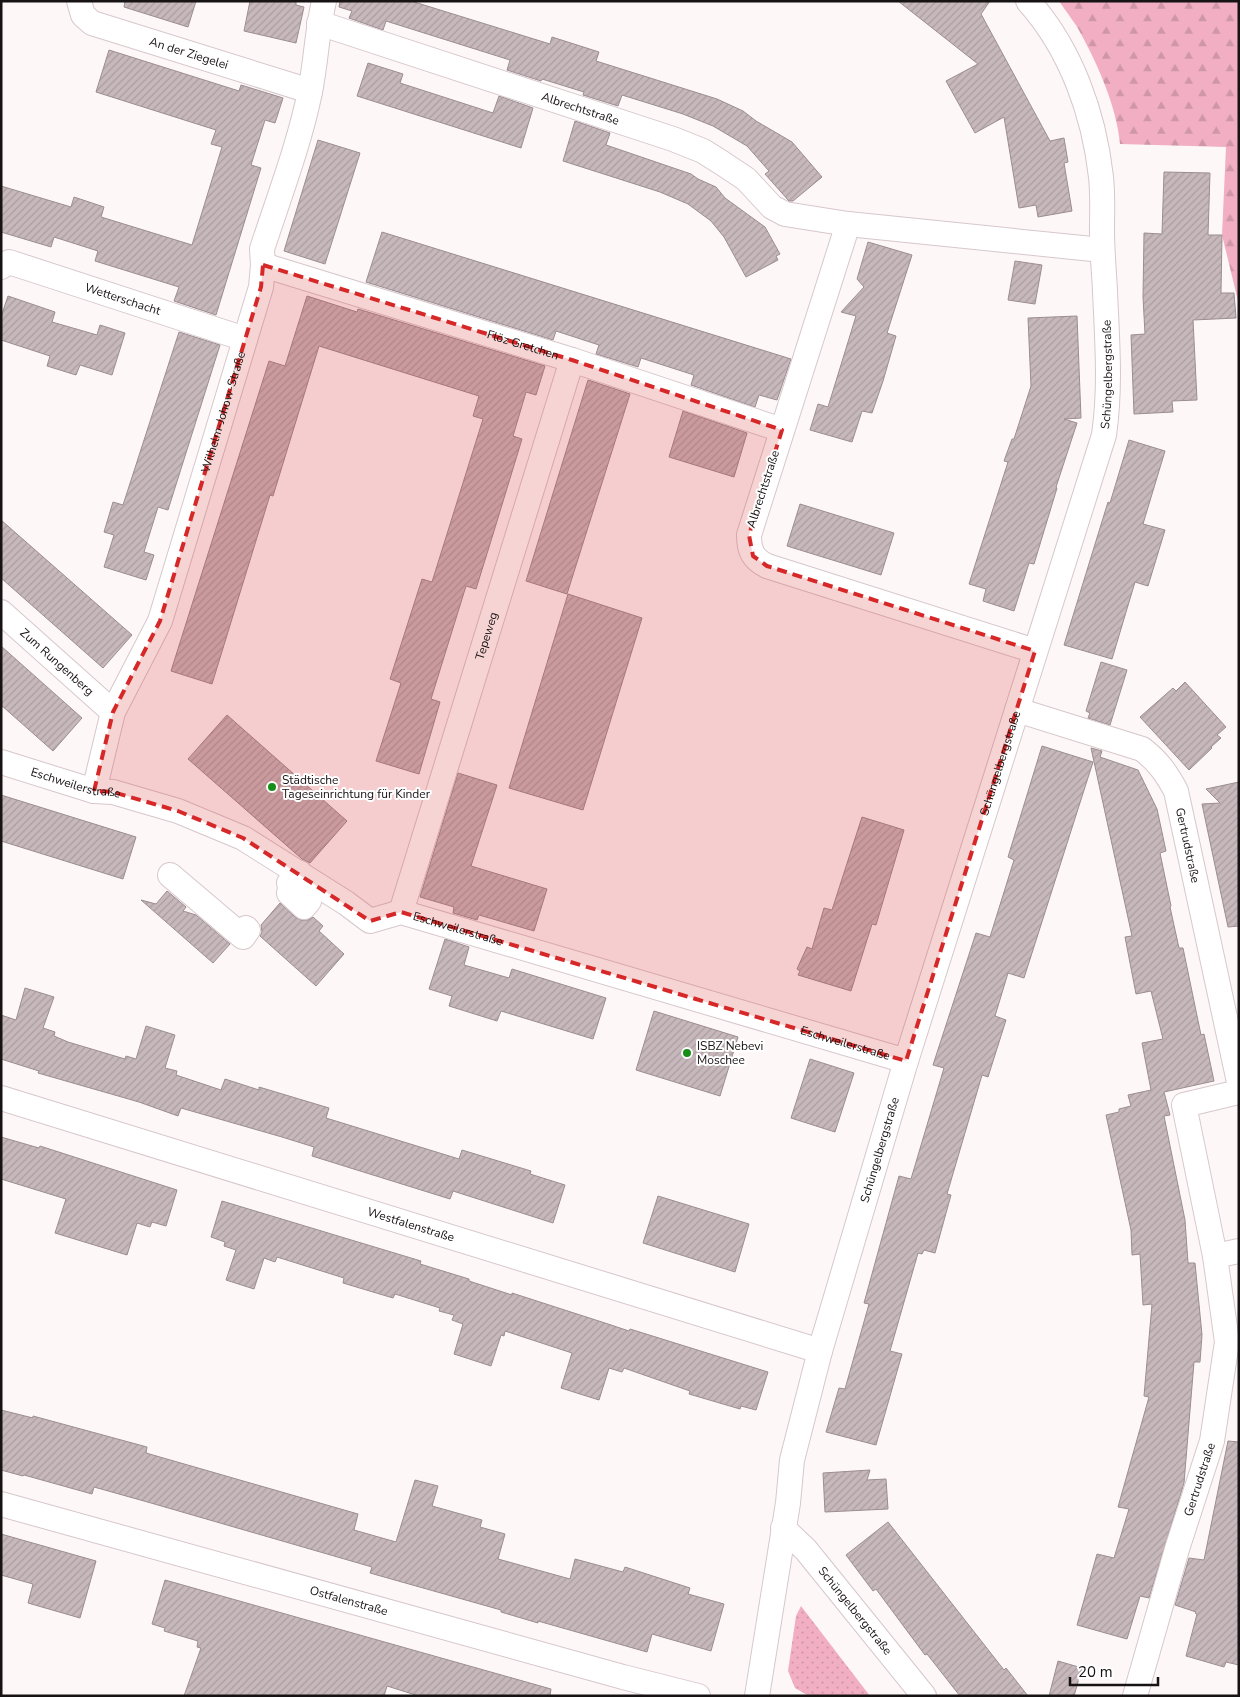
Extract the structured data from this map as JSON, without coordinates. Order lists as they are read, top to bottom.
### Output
{
  "streets": {
    "street": [
      "An der Ziegelei",
      "Albrechtstraße",
      "Wetterschacht",
      "Flöz Gretchen",
      "Schüngelbergstraße",
      "Wilhelm-Johow-Straße",
      "Tepeweg",
      "Zum Rungenberg",
      "Eschweilerstraße",
      "Gertrudstraße",
      "Westfalenstraße",
      "Ostfalenstraße"
    ]
  },
  "crossings": [
    ["An der Ziegelei", "Wilhelm-Johow-Straße"],
    ["Albrechtstraße", "Flöz Gretchen"],
    ["Albrechtstraße", "Schüngelbergstraße"],
    ["Albrechtstraße", "Wilhelm-Johow-Straße"],
    ["Wetterschacht", "Wilhelm-Johow-Straße"],
    ["Flöz Gretchen", "Wilhelm-Johow-Straße"],
    ["Flöz Gretchen", "Tepeweg"],
    ["Schüngelbergstraße", "Eschweilerstraße"],
    ["Schüngelbergstraße", "Gertrudstraße"],
    ["Schüngelbergstraße", "Westfalenstraße"],
    ["Wilhelm-Johow-Straße", "Zum Rungenberg"],
    ["Wilhelm-Johow-Straße", "Eschweilerstraße"],
    ["Tepeweg", "Eschweilerstraße"]
  ],
  "places": ["Städtische Tageseinrichtung für Kinder", "ISBZ Nebevi Moschee"],
  "scale_bar": "20 m"
}
